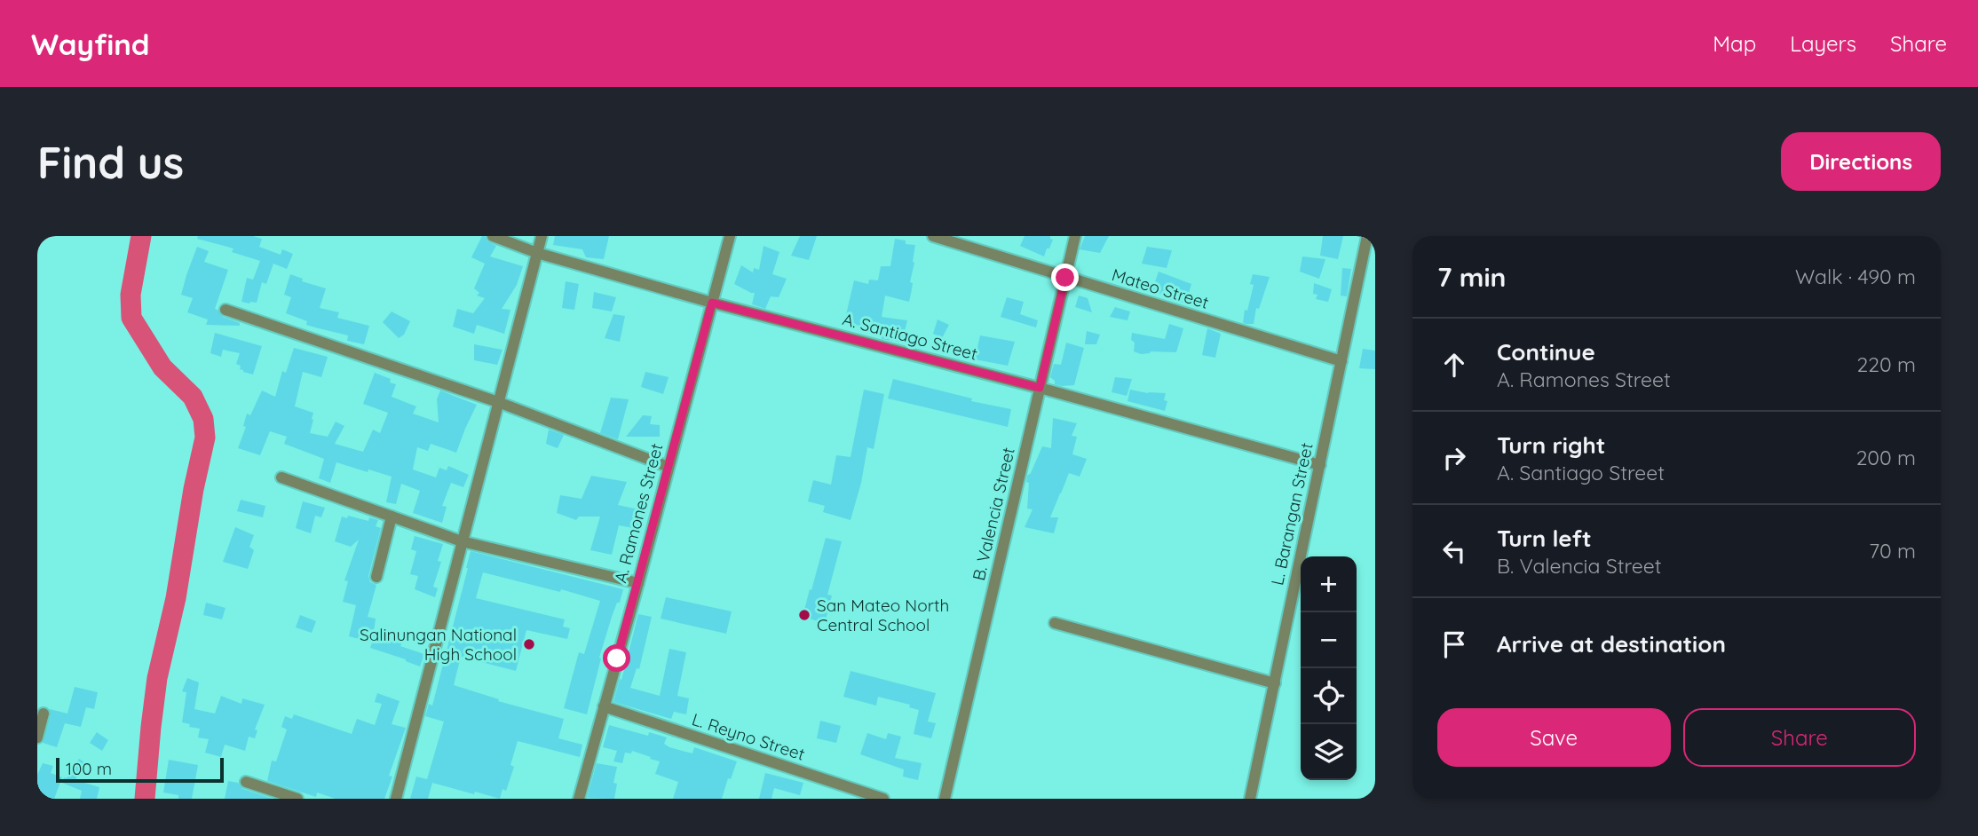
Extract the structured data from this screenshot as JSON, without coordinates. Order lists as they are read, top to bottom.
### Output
{
  "streets": {
    "street": [
      "Mateo Street",
      "A. Santiago Street",
      "A. Ramones Street",
      "B. Valencia Street",
      "L. Barangan Street",
      "L. Reyno Street"
    ]
  },
  "crossings": [
    ["Mateo Street", "B. Valencia Street"],
    ["Mateo Street", "L. Barangan Street"],
    ["A. Santiago Street", "A. Ramones Street"],
    ["A. Santiago Street", "B. Valencia Street"],
    ["A. Santiago Street", "L. Barangan Street"],
    ["A. Ramones Street", "L. Reyno Street"]
  ],
  "places": ["San Mateo North Central School", "Salinungan National High School"],
  "scale_bar": "100 m",
  "page": {
    "header": "Wayfind",
    "nav": ["Map", "Layers", "Share"],
    "buttons": [
      "Directions",
      ["Save", "Share"]
    ],
    "title": "Find us",
    "heading": ["7 min", "Walk · 490 m"],
    "list": [
      ["Continue", "A. Ramones Street", "220 m"],
      ["Turn right", "A. Santiago Street", "200 m"],
      ["Turn left", "B. Valencia Street", "70 m"],
      "Arrive at destination"
    ],
    "map_buttons": ["+", "−"],
    "scale": "100 m"
  }
}
